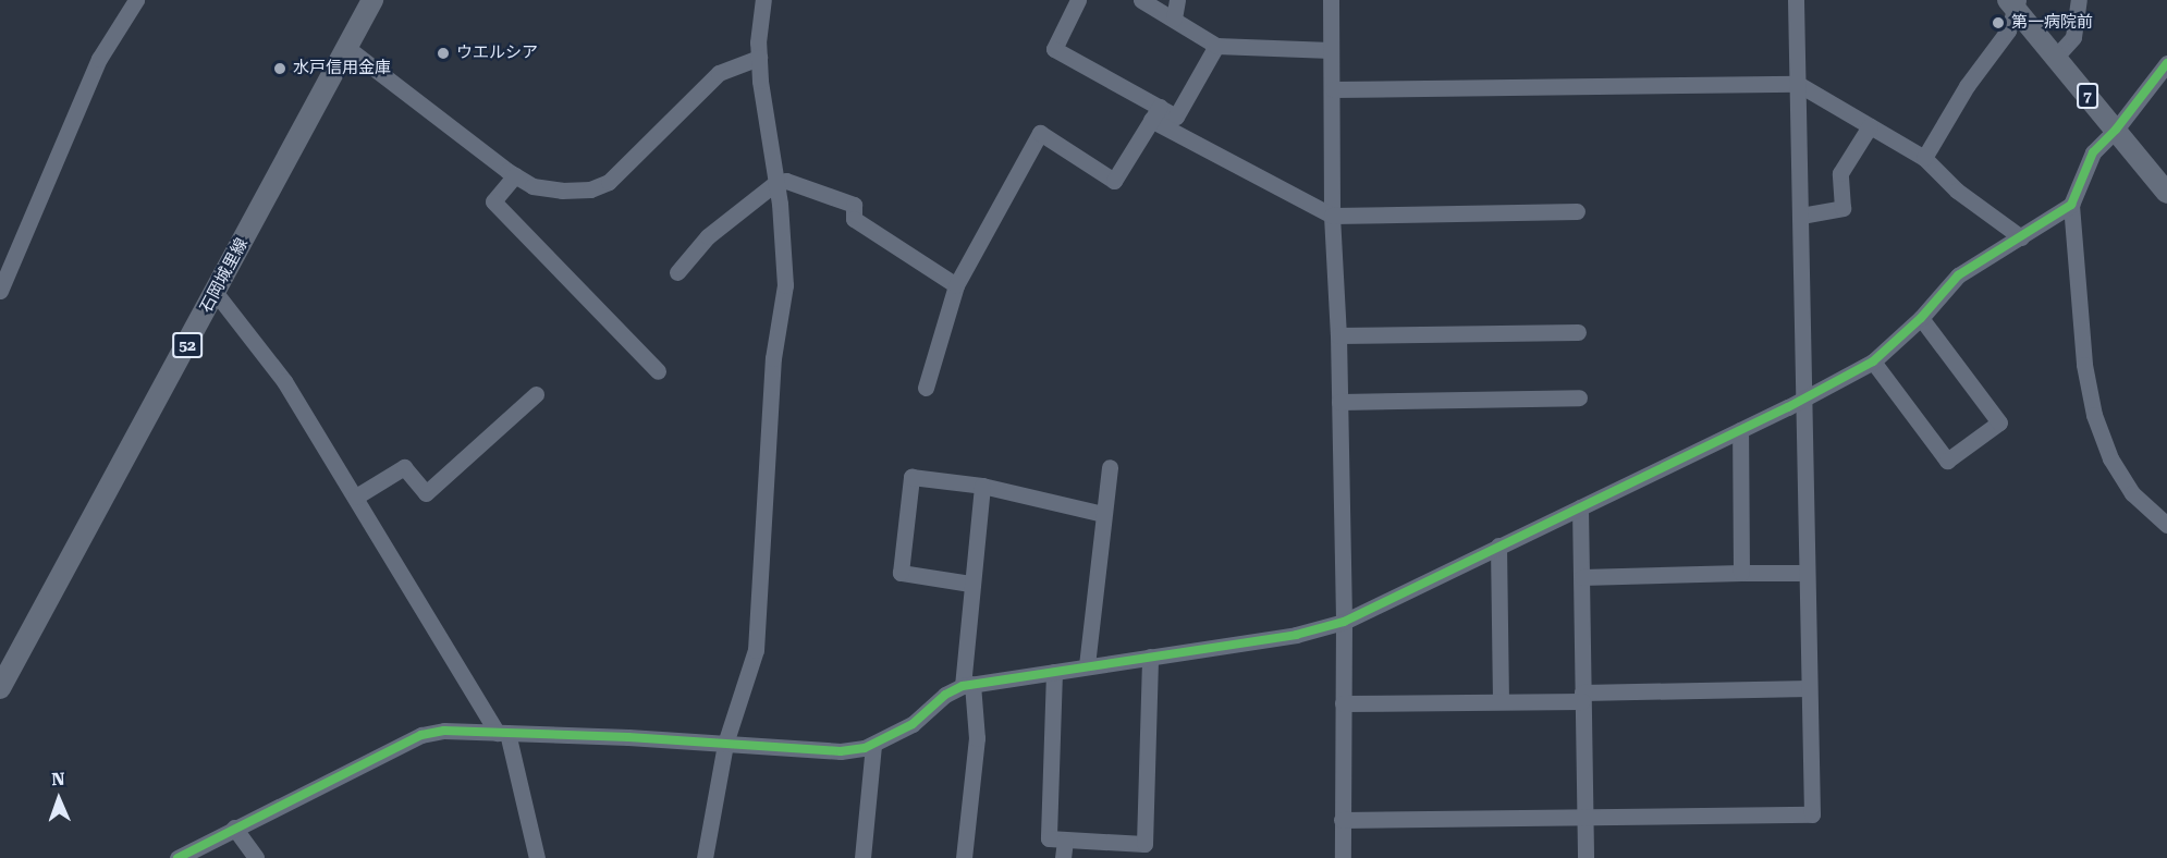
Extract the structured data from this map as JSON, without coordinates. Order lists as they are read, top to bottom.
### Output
{
  "streets": {
    "main road": ["7", "石岡城里線", "52"]
  },
  "places": ["第一病院前", "ウエルシア", "水戸信用金庫"],
  "north": "top"
}
